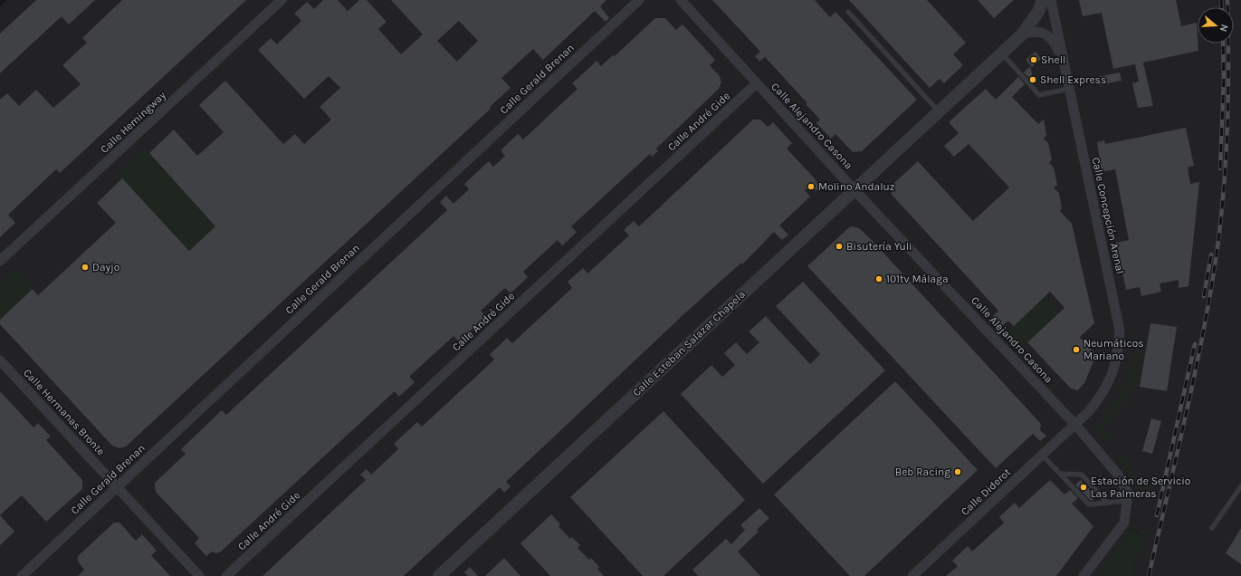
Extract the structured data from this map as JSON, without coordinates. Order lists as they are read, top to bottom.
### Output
{
  "streets": {
    "street": [
      "Calle Gerald Brenan",
      "Calle André Gide",
      "Calle Hemingway",
      "Calle Alejandro Casona",
      "Calle Concepción Arenal",
      "Calle Esteban Salazar Chapela",
      "Calle Hermanas Bronte",
      "Calle Diderot"
    ]
  },
  "crossings": [
    ["Calle Gerald Brenan", "Calle Hermanas Bronte"],
    ["Calle André Gide", "Calle Alejandro Casona"],
    ["Calle Alejandro Casona", "Calle Concepción Arenal"],
    ["Calle Alejandro Casona", "Calle Esteban Salazar Chapela"],
    ["Calle Alejandro Casona", "Calle Diderot"],
    ["Calle Concepción Arenal", "Calle Diderot"]
  ],
  "places": [
    "Shell",
    "Shell Express",
    "Molino Andaluz",
    "Bisutería Yuli",
    "Dayjo",
    "101tv Málaga",
    "Neumáticos Mariano",
    "Beb Racing",
    "Estación de Servicio Las Palmeras"
  ],
  "north": "right"
}
